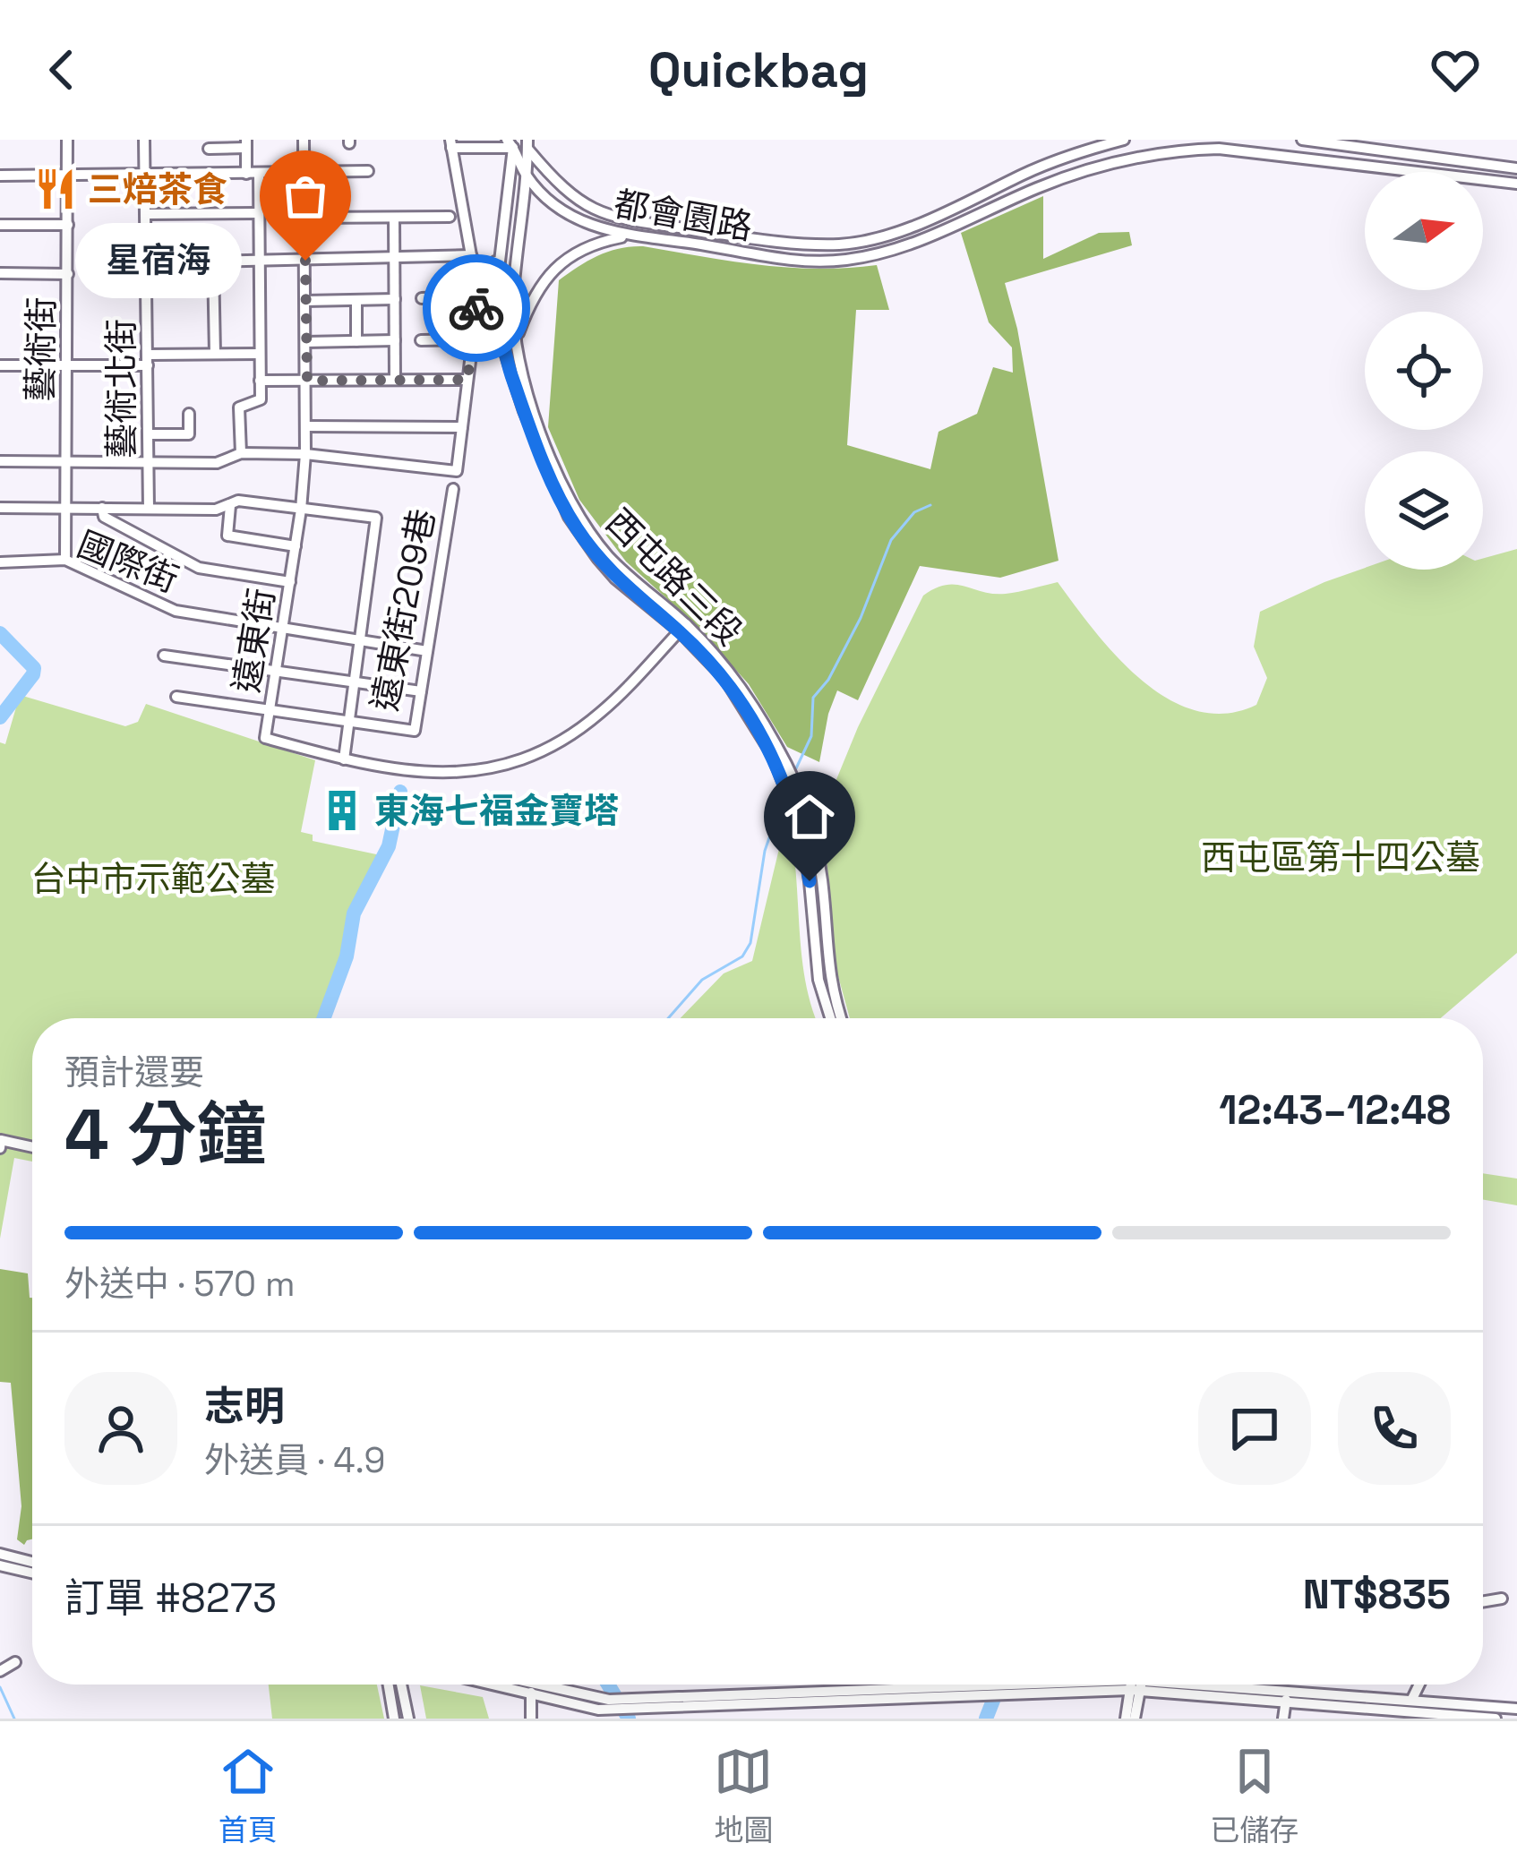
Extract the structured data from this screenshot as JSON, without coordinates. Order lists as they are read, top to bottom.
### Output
{
  "streets": {
    "street": [
      "都會園路",
      "藝術街",
      "藝術北街",
      "國際街",
      "西屯路三段",
      "遠東街209巷",
      "遠東街"
    ]
  },
  "crossings": [
    ["都會園路", "西屯路三段"],
    ["藝術街", "國際街"],
    ["國際街", "遠東街209巷"],
    ["國際街", "遠東街"],
    ["西屯路三段", "遠東街"],
    ["遠東街209巷", "遠東街"]
  ],
  "parks": ["西屯區第十四公墓", "台中市示範公墓"],
  "places": {
    "restaurant": ["三焙茶食"],
    "other": ["星宿海"],
    "building": ["東海七福金寶塔"]
  },
  "north": "right",
  "page": {
    "header": "Quickbag",
    "bubble": "星宿海",
    "heading": ["4 分鐘", "預計還要", "12:43–12:48"],
    "panel": [
      "志明",
      "外送員 · 4.9",
      "訂單 #8273",
      "NT$835"
    ],
    "bar": "外送中 · 570 m",
    "tabs": ["首頁", "地圖", "已儲存"]
  }
}
